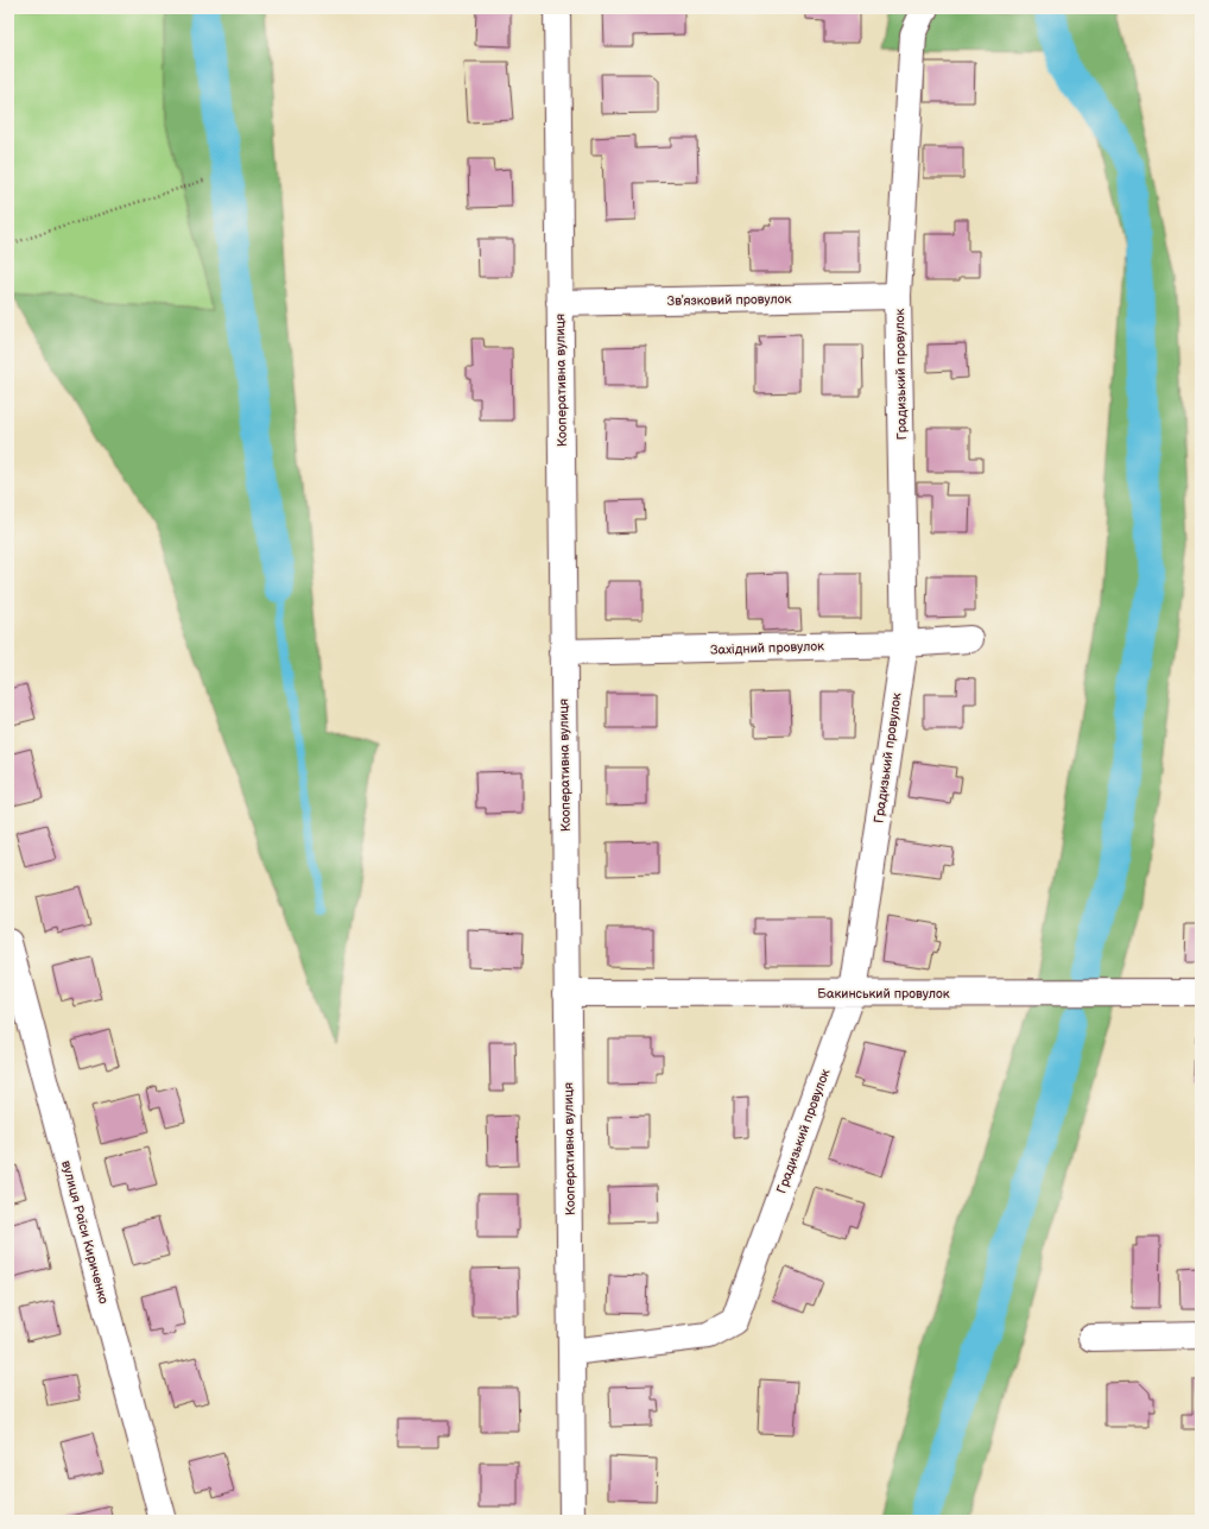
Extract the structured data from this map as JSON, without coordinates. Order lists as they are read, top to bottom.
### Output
{
  "streets": {
    "street": [
      "Звʼязковий провулок",
      "Градизький провулок",
      "Кооперативна вулиця",
      "Західний провулок",
      "Бакинський провулок",
      "вулиця Раїси Кириченко"
    ]
  },
  "crossings": [
    ["Звʼязковий провулок", "Градизький провулок"],
    ["Звʼязковий провулок", "Кооперативна вулиця"],
    ["Градизький провулок", "Кооперативна вулиця"],
    ["Градизький провулок", "Західний провулок"],
    ["Градизький провулок", "Бакинський провулок"],
    ["Кооперативна вулиця", "Західний провулок"],
    ["Кооперативна вулиця", "Бакинський провулок"]
  ]
}
